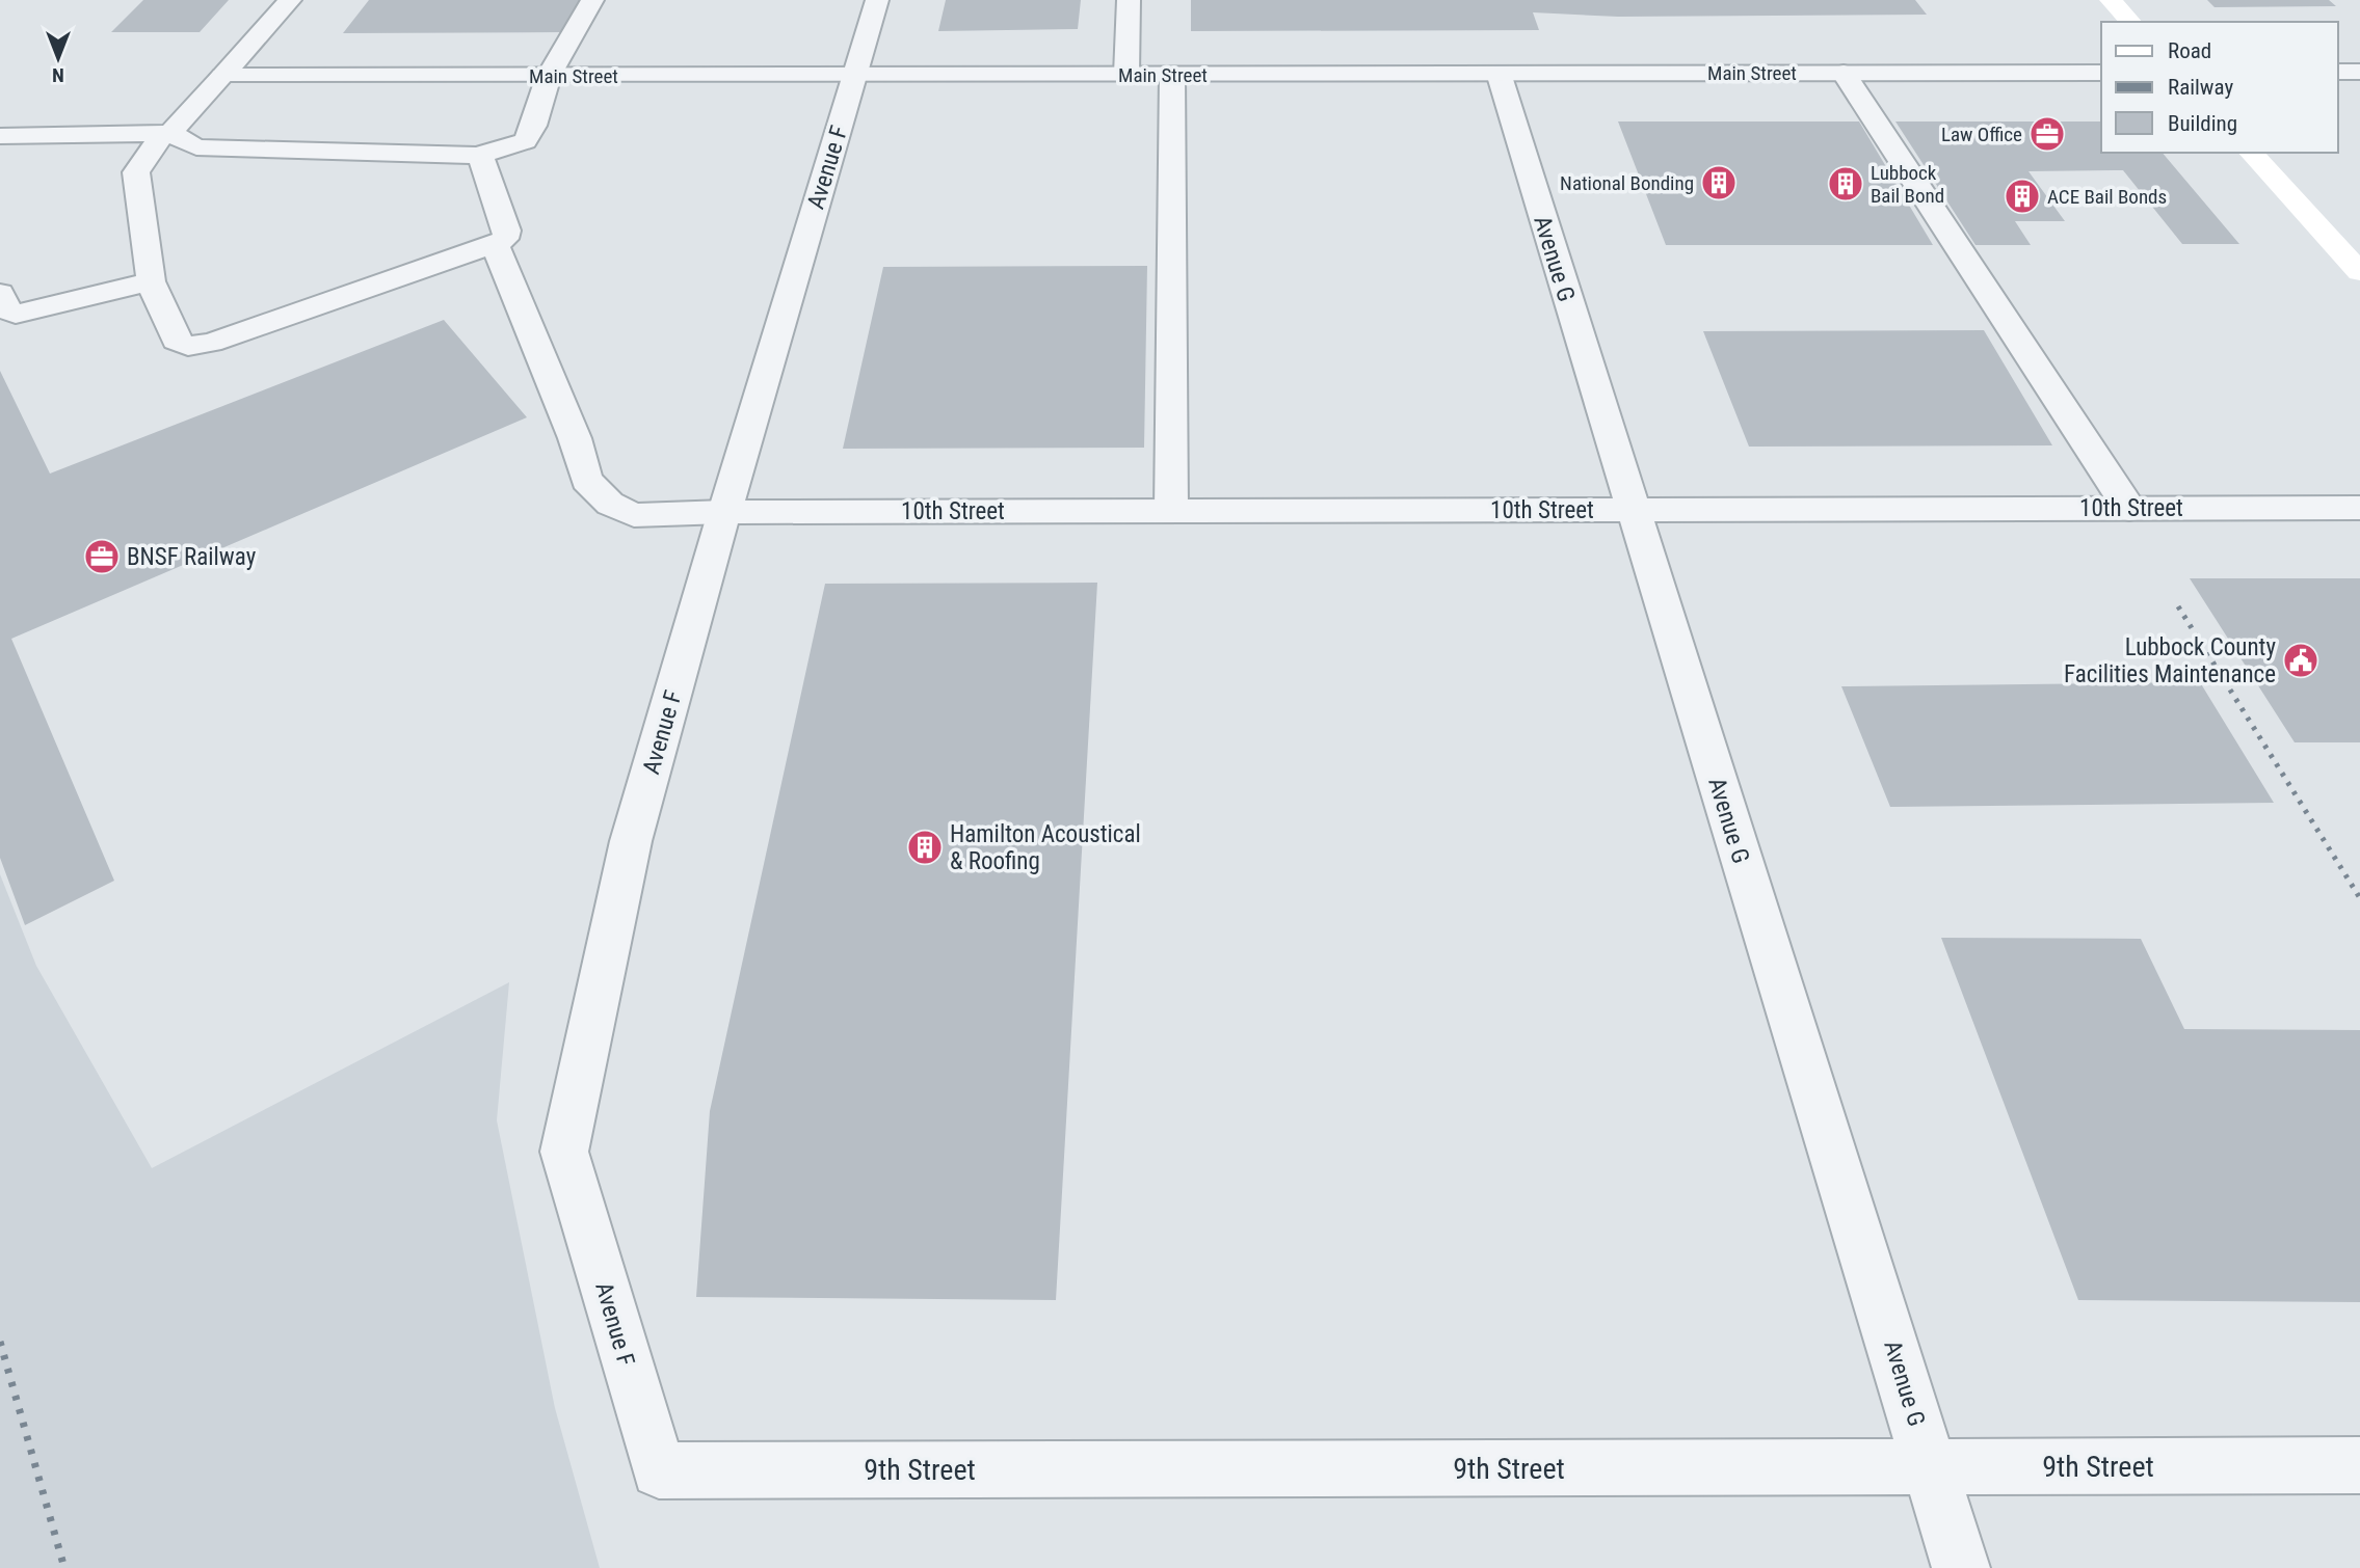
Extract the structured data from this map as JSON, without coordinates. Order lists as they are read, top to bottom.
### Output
{
  "streets": {
    "street": [
      "Main Street",
      "Avenue F",
      "Avenue G",
      "10th Street",
      "9th Street"
    ]
  },
  "crossings": [
    ["Main Street", "Avenue F"],
    ["Main Street", "Avenue G"],
    ["Avenue F", "10th Street"],
    ["Avenue F", "9th Street"],
    ["Avenue G", "10th Street"],
    ["Avenue G", "9th Street"]
  ],
  "places": {
    "office": ["Law Office", "BNSF Railway"],
    "building": [
      "National Bonding",
      "Lubbock Bail Bond",
      "ACE Bail Bonds",
      "Hamilton Acoustical & Roofing"
    ],
    "public building": ["Lubbock County Facilities Maintenance"]
  },
  "legend": ["Road", "Railway", "Building"],
  "north": "bottom"
}
